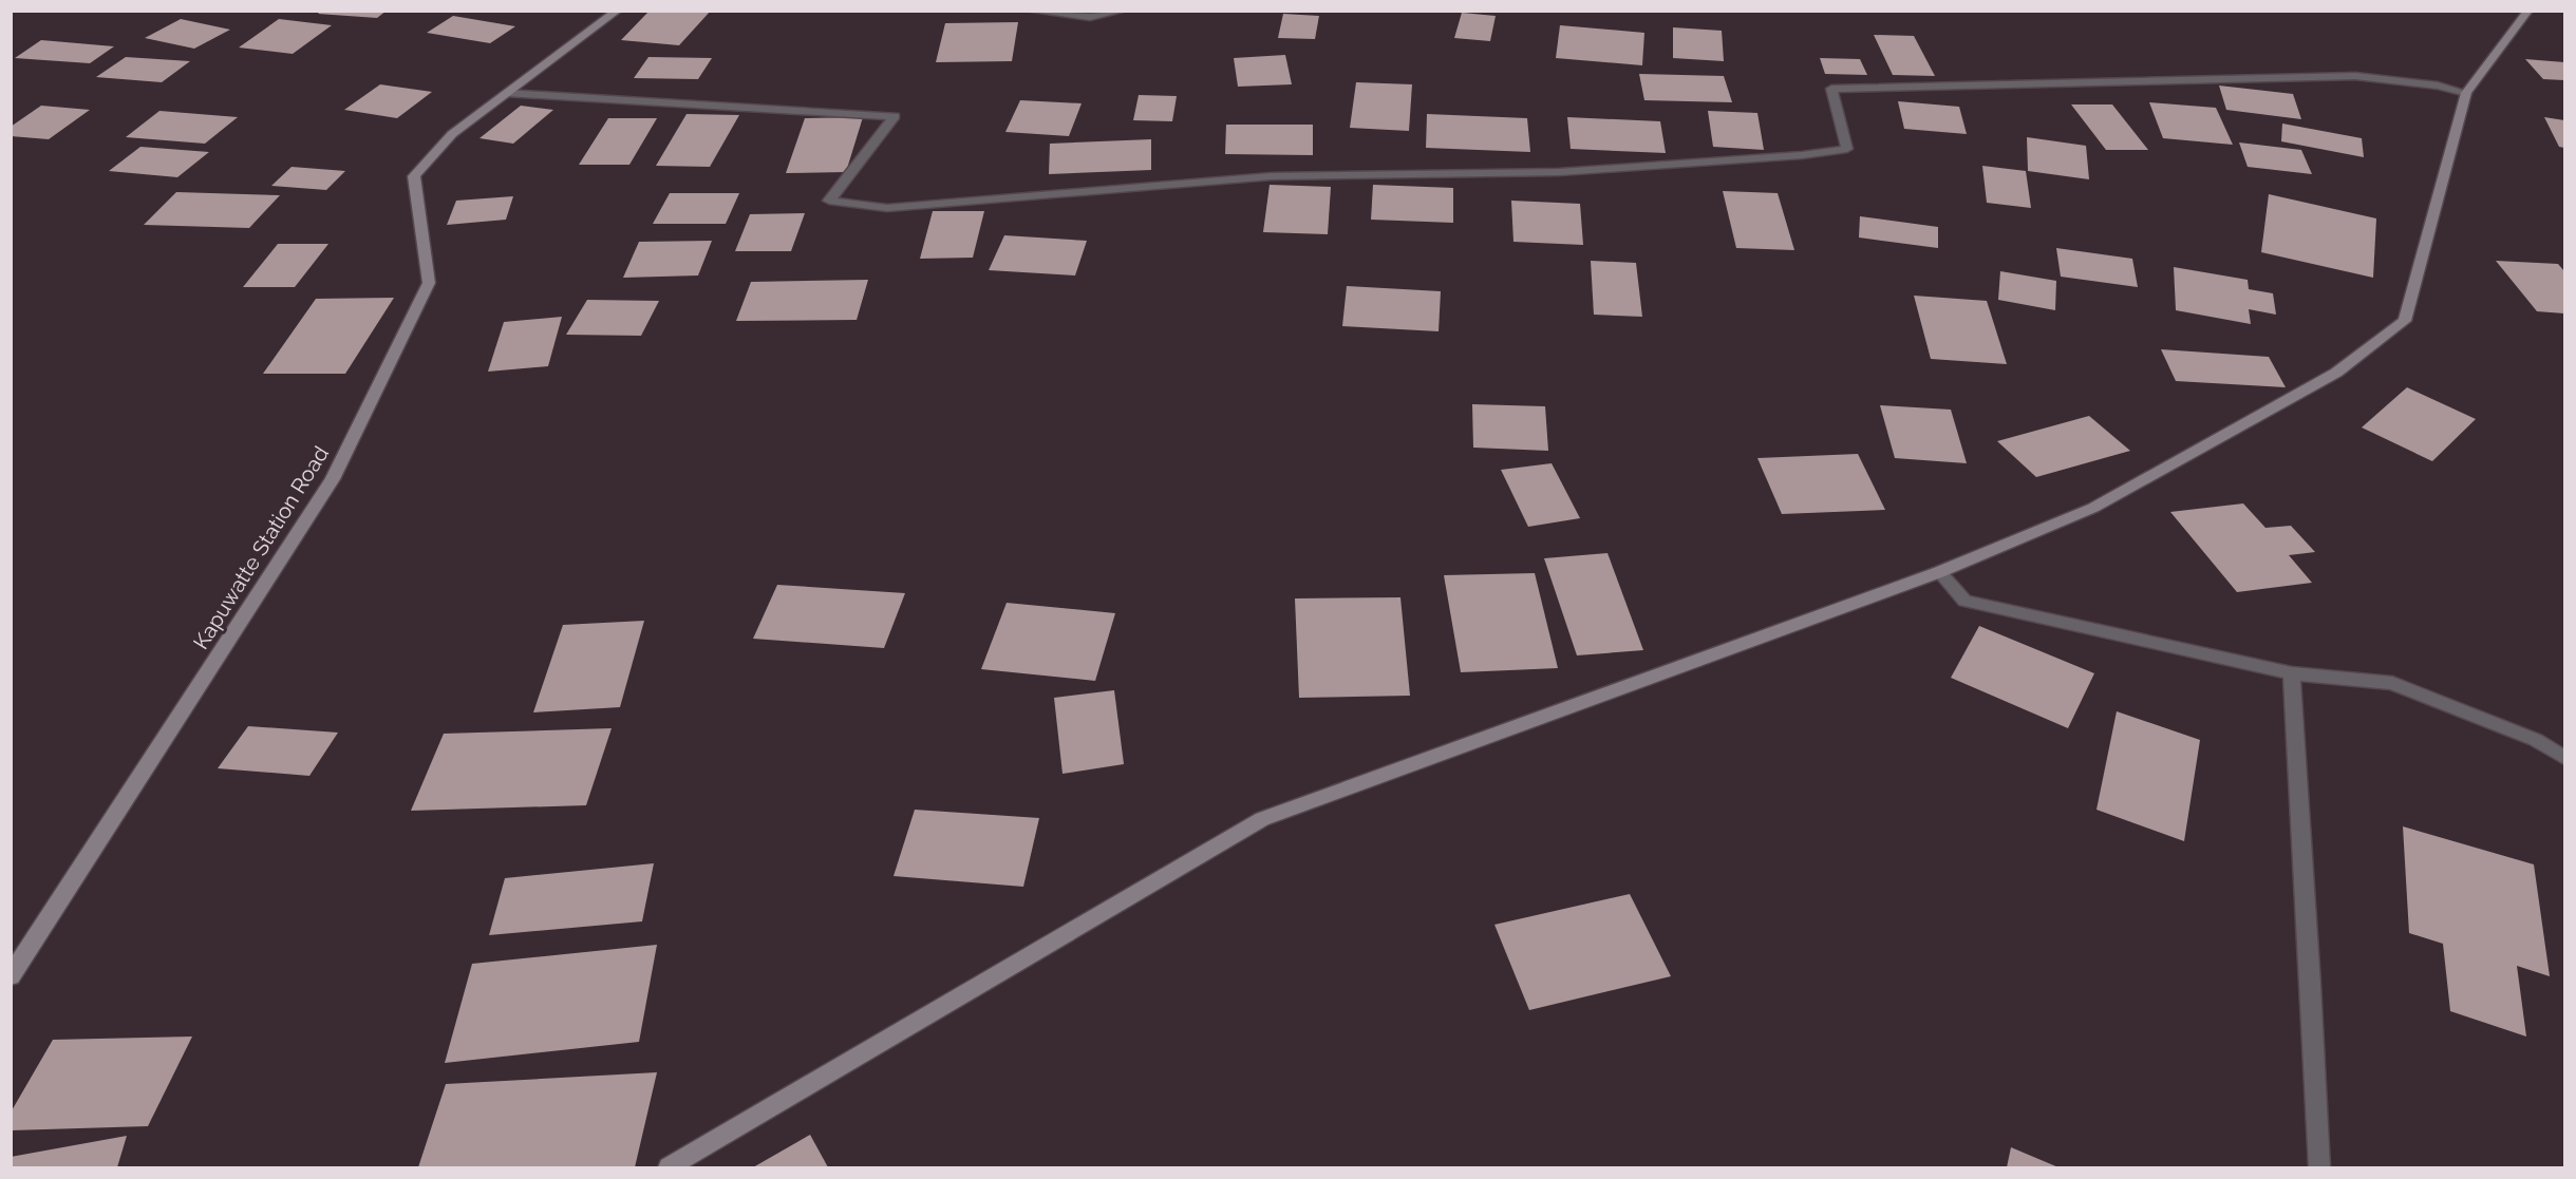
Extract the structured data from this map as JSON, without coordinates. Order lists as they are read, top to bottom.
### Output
{
  "streets": {
    "street": ["Kapuwatte Station Road"]
  }
}
